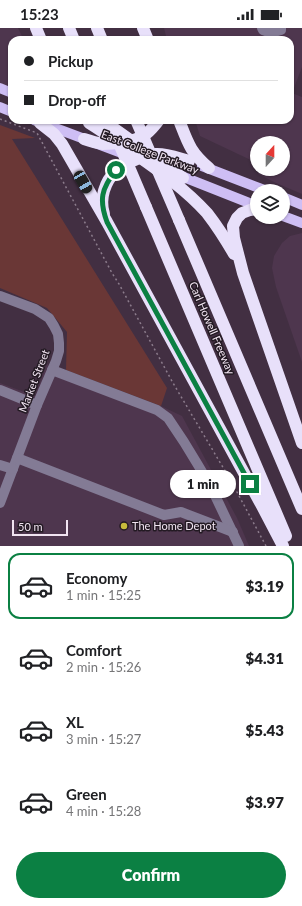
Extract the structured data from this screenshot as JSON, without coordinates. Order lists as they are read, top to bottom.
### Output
{
  "streets": {
    "highway": ["Carl Howell Freeway"],
    "main road": ["East College Parkway"],
    "street": ["Market Street"]
  },
  "places": ["The Home Depot"],
  "scale_bar": "50 m",
  "north": "top",
  "page": {
    "status": "15:23",
    "banner": ["Pickup", "Drop-off"],
    "bubble": "1 min",
    "scale": "50 m",
    "list": [
      {
        "name": "Economy",
        "note": "1 min · 15:25",
        "value": "$3.19"
      },
      {
        "name": "Comfort",
        "note": "2 min · 15:26",
        "value": "$4.31"
      },
      {
        "name": "XL",
        "note": "3 min · 15:27",
        "value": "$5.43"
      },
      {
        "name": "Green",
        "note": "4 min · 15:28",
        "value": "$3.97"
      }
    ],
    "buttons": "Confirm"
  }
}
